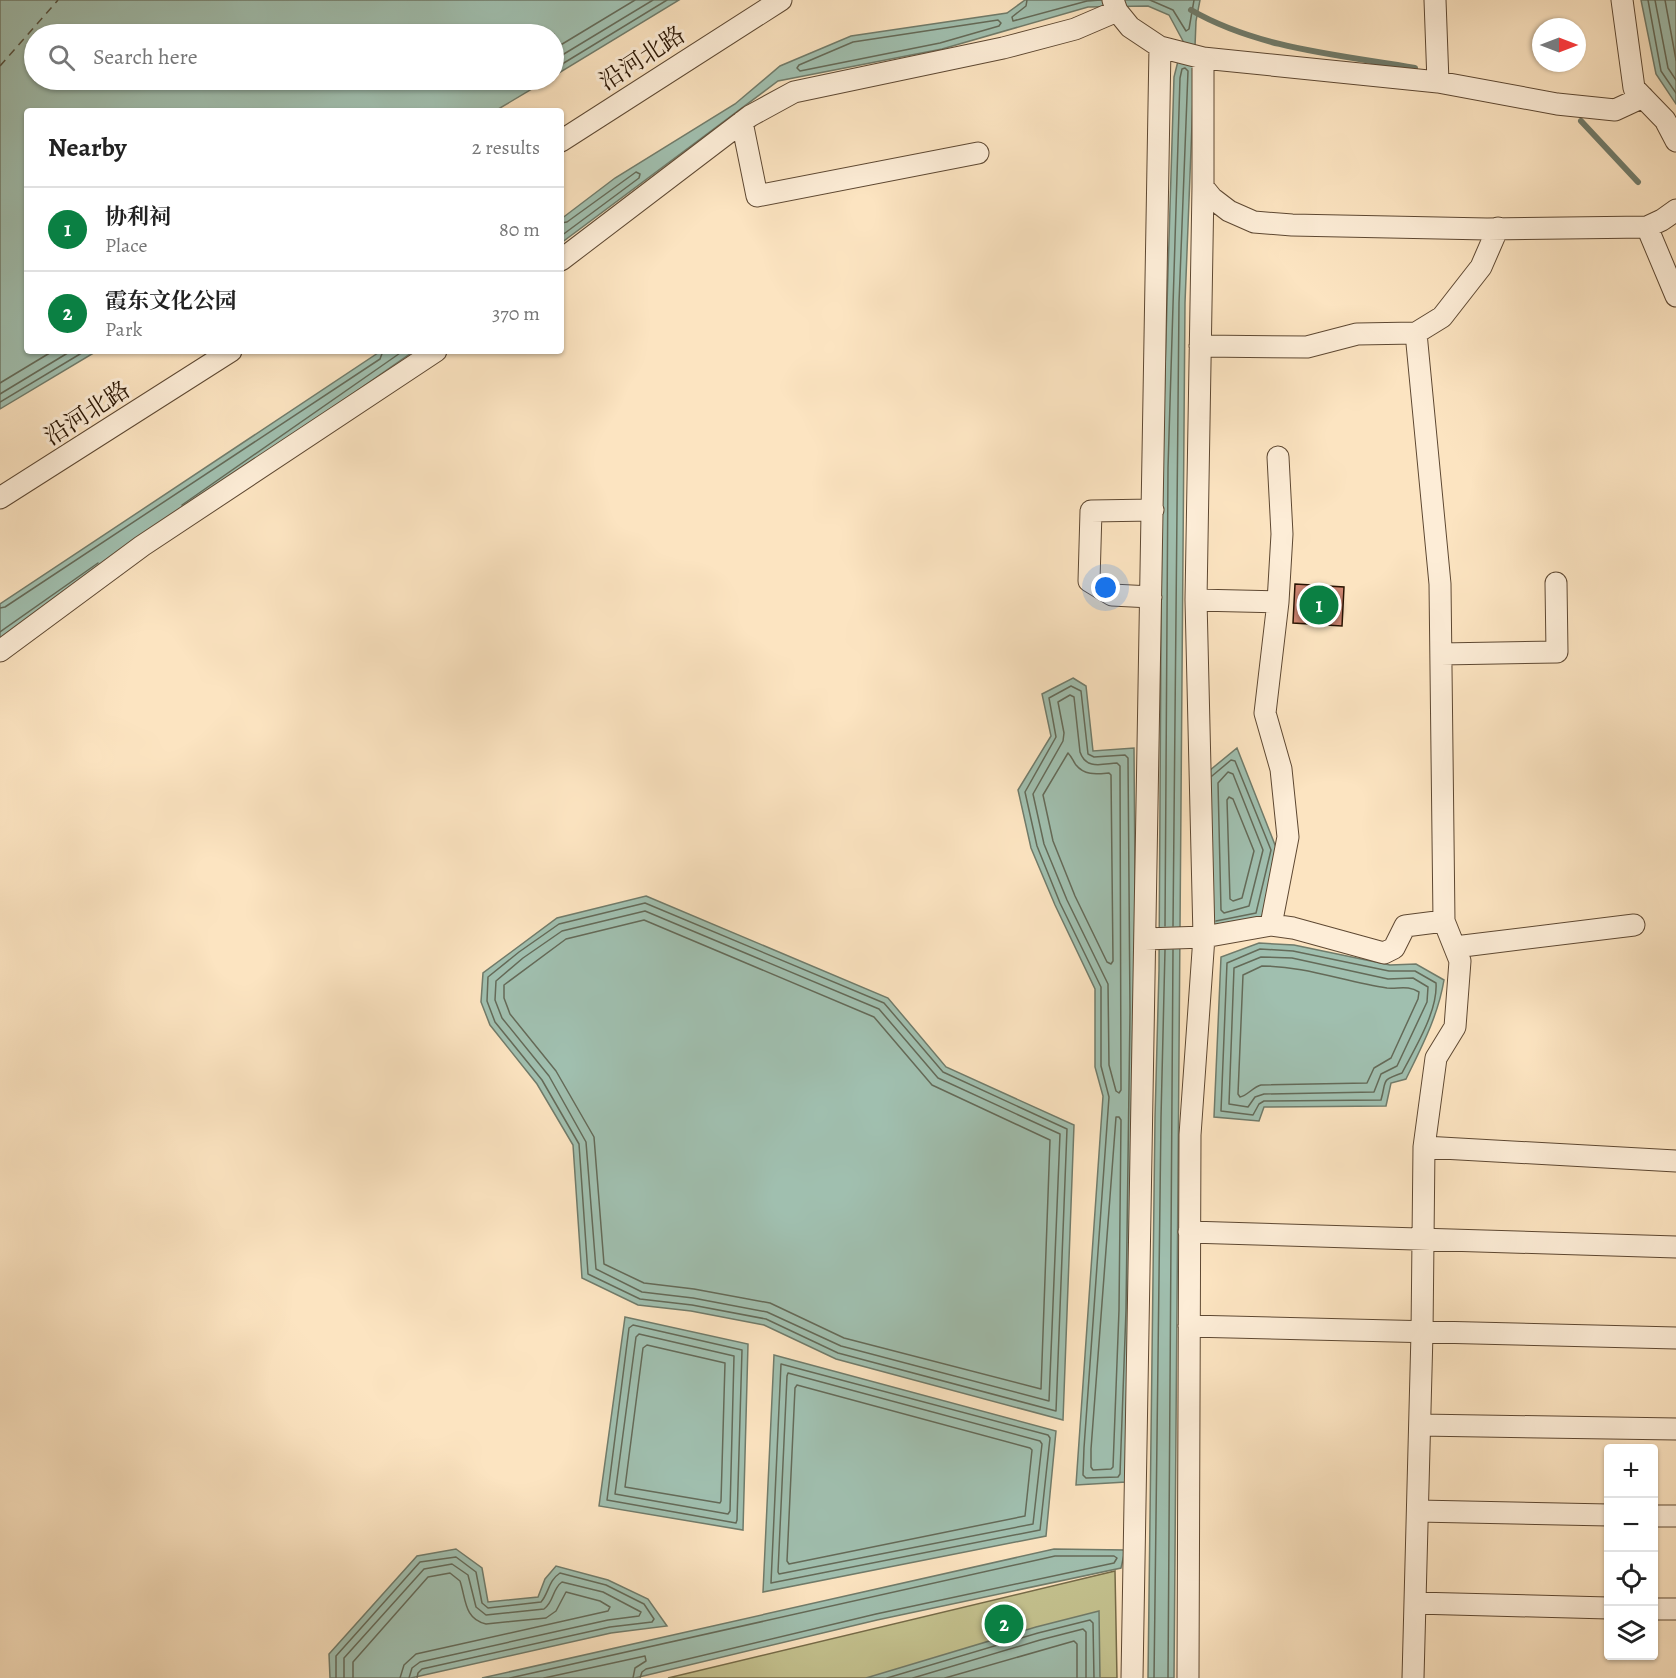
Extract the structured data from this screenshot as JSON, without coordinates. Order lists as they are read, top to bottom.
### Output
{
  "streets": {
    "street": ["沿河北路"]
  },
  "north": "right",
  "page": {
    "search": "Search here",
    "heading": ["Nearby", "2 results"],
    "list": [
      {
        "mark": "1",
        "name": "协利祠",
        "note": "Place",
        "value": "80 m"
      },
      {
        "mark": "2",
        "name": "霞东文化公园",
        "note": "Park",
        "value": "370 m"
      }
    ],
    "pins": ["1", "2"],
    "map_buttons": ["+", "−"]
  }
}
